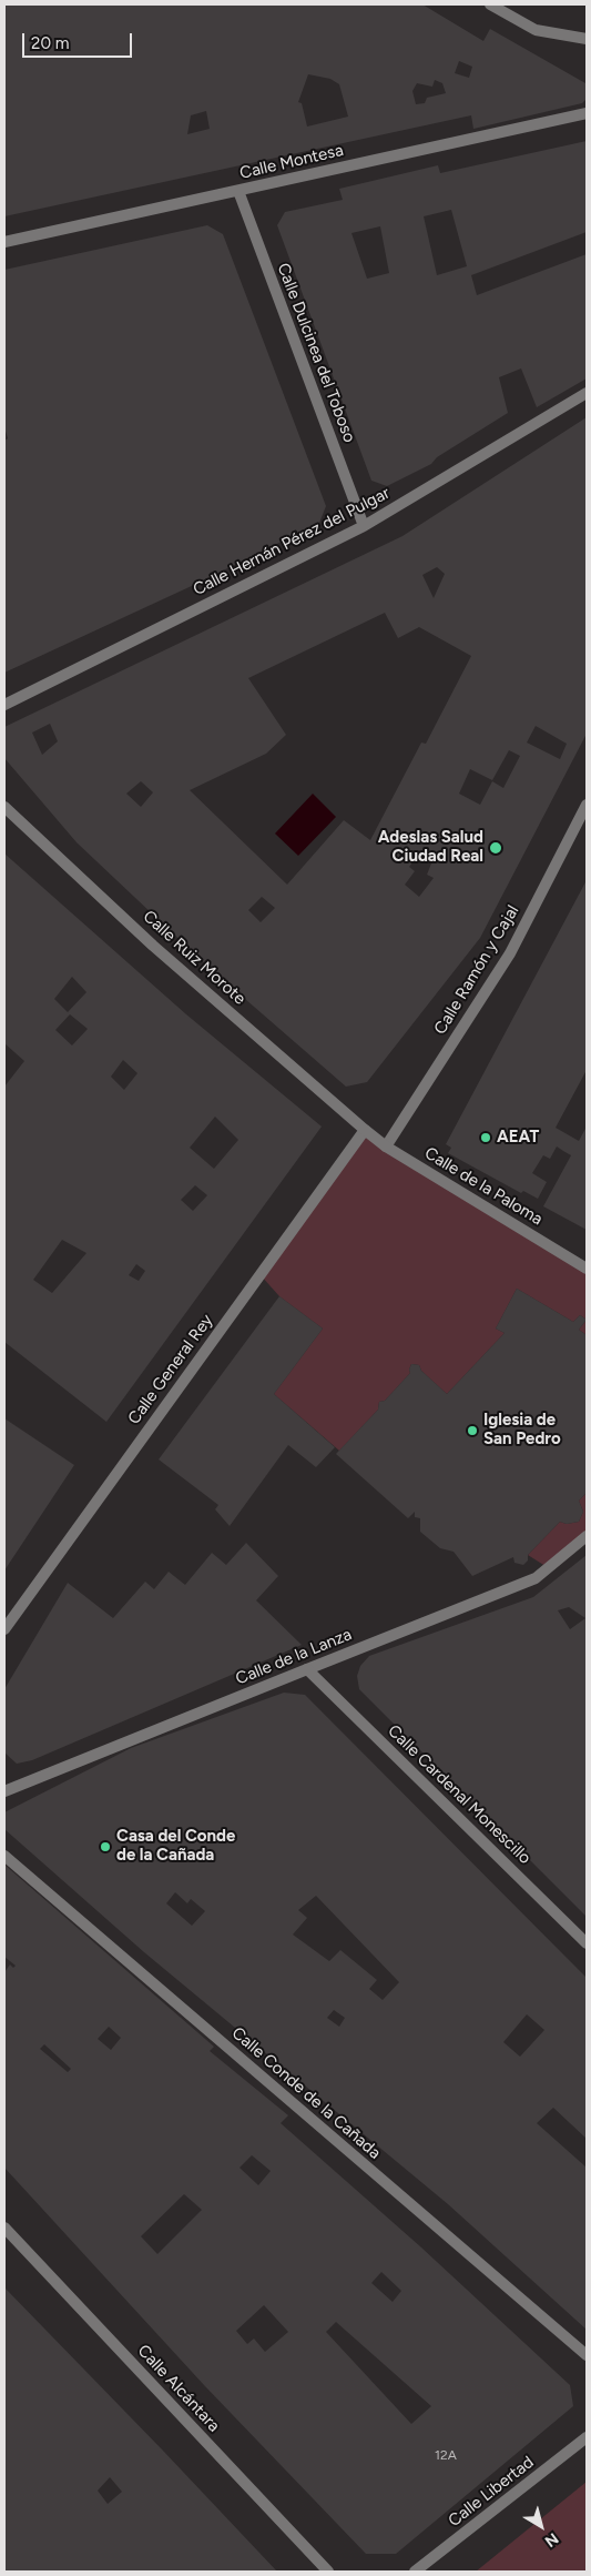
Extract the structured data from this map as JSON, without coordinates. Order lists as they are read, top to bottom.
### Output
{
  "streets": {
    "street": [
      "Calle Montesa",
      "Calle Dulcinea del Toboso",
      "Calle Hernán Pérez del Pulgar",
      "Calle Ruiz Morote",
      "Calle Ramón y Cajal",
      "Calle de la Paloma",
      "Calle General Rey",
      "Calle de la Lanza",
      "Calle Cardenal Monescillo",
      "Calle Conde de la Cañada",
      "Calle Alcántara",
      "Calle Libertad"
    ]
  },
  "crossings": [
    ["Calle Montesa", "Calle Dulcinea del Toboso"],
    ["Calle Dulcinea del Toboso", "Calle Hernán Pérez del Pulgar"],
    ["Calle Ruiz Morote", "Calle de la Paloma"],
    ["Calle Ruiz Morote", "Calle General Rey"],
    ["Calle Ramón y Cajal", "Calle de la Paloma"],
    ["Calle de la Paloma", "Calle General Rey"],
    ["Calle de la Lanza", "Calle Cardenal Monescillo"]
  ],
  "places": [
    "Adeslas Salud Ciudad Real",
    "AEAT",
    "Iglesia de San Pedro",
    "Casa del Conde de la Cañada"
  ],
  "house_numbers": ["12A"],
  "scale_bar": "20 m",
  "north": "bottom right"
}
